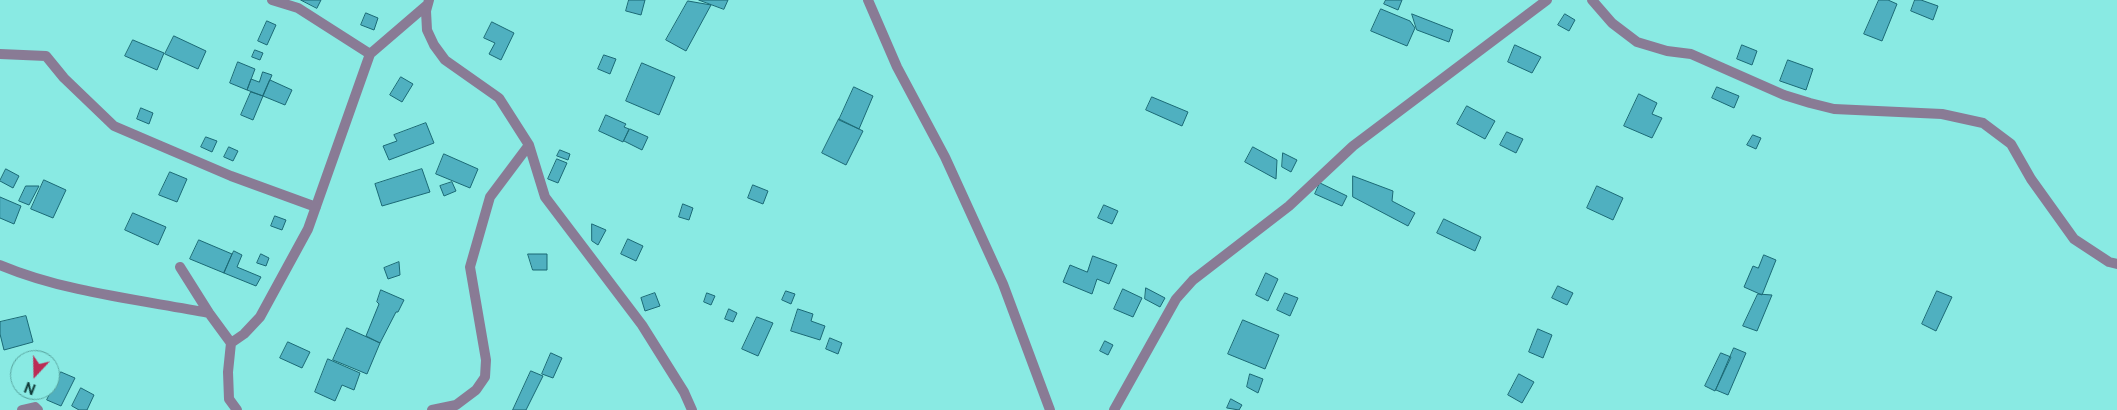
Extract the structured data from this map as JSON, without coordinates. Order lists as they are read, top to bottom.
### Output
{
  "north": "bottom"
}
